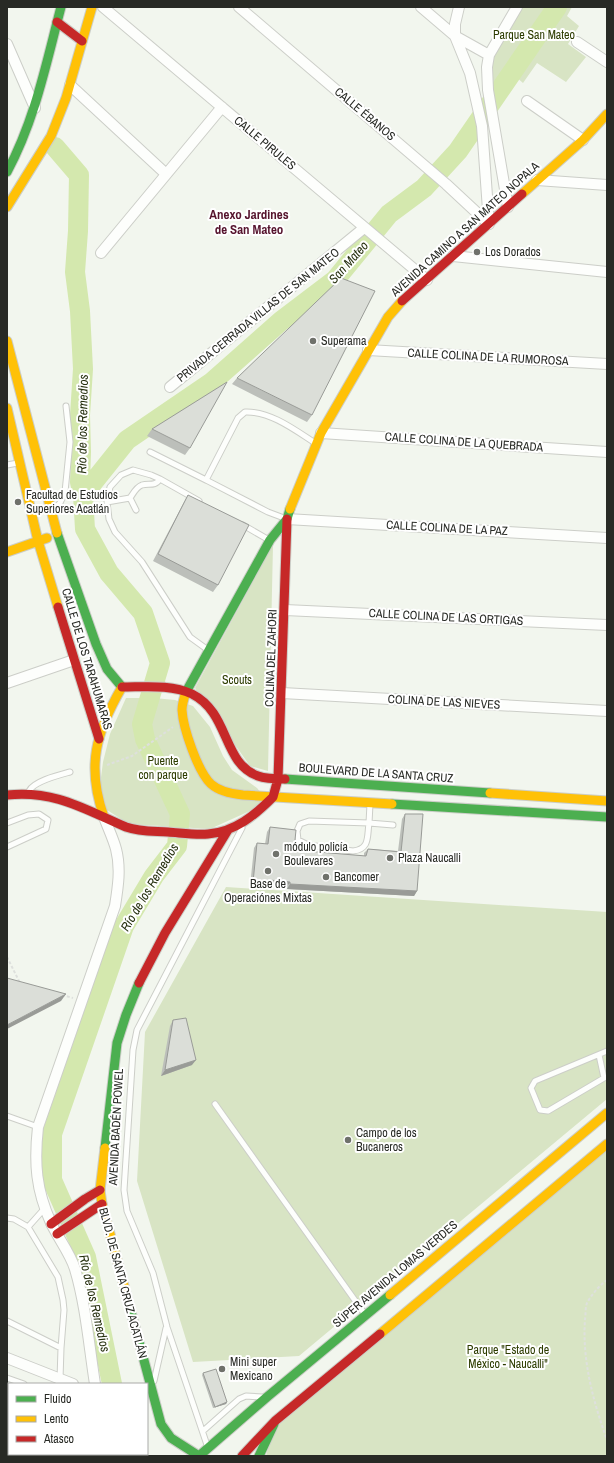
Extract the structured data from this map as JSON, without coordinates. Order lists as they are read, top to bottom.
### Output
{
  "streets": {
    "main road": [
      "AVENIDA CAMINO A SAN MATEO NOPALA",
      "COLINA DEL ZAHORI",
      "CALLE DE LOS TARAHUMARAS",
      "BOULEVARD DE LA SANTA CRUZ",
      "SÚPER AVENIDA LOMAS VERDES",
      "BLVD. DE SANTA CRUZ ACATLÁN"
    ],
    "street": [
      "CALLE ÉBANOS",
      "CALLE PIRULES",
      "PRIVADA CERRADA VILLAS DE SAN MATEO",
      "CALLE COLINA DE LA RUMOROSA",
      "CALLE COLINA DE LA QUEBRADA",
      "CALLE COLINA DE LA PAZ",
      "CALLE COLINA DE LAS ORTIGAS",
      "COLINA DE LAS NIEVES"
    ],
    "lane": ["AVENIDA BADÉN POWEL"]
  },
  "crossings": [
    ["CALLE ÉBANOS", "AVENIDA CAMINO A SAN MATEO NOPALA"],
    ["CALLE PIRULES", "AVENIDA CAMINO A SAN MATEO NOPALA"],
    ["CALLE PIRULES", "PRIVADA CERRADA VILLAS DE SAN MATEO"],
    ["AVENIDA CAMINO A SAN MATEO NOPALA", "CALLE COLINA DE LA RUMOROSA"],
    ["AVENIDA CAMINO A SAN MATEO NOPALA", "CALLE COLINA DE LA QUEBRADA"],
    ["AVENIDA CAMINO A SAN MATEO NOPALA", "CALLE COLINA DE LA PAZ"],
    ["AVENIDA CAMINO A SAN MATEO NOPALA", "COLINA DEL ZAHORI"],
    ["AVENIDA CAMINO A SAN MATEO NOPALA", "BOULEVARD DE LA SANTA CRUZ"],
    ["CALLE COLINA DE LA PAZ", "COLINA DEL ZAHORI"],
    ["CALLE COLINA DE LAS ORTIGAS", "COLINA DEL ZAHORI"],
    ["COLINA DEL ZAHORI", "COLINA DE LAS NIEVES"],
    ["COLINA DEL ZAHORI", "BOULEVARD DE LA SANTA CRUZ"],
    ["CALLE DE LOS TARAHUMARAS", "BOULEVARD DE LA SANTA CRUZ"],
    ["AVENIDA BADÉN POWEL", "SÚPER AVENIDA LOMAS VERDES"],
    ["SÚPER AVENIDA LOMAS VERDES", "BLVD. DE SANTA CRUZ ACATLÁN"]
  ],
  "districts": ["Anexo Jardines de San Mateo"],
  "water": ["San Mateo", "Río de los Remedios"],
  "parks": [
    "Parque San Mateo",
    "Scouts",
    "Puente con parque",
    "Parque \"Estado de México - Naucalli\""
  ],
  "places": [
    "Los Dorados",
    "Superama",
    "Facultad de Estudios Superiores Acatlán",
    "módulo policía Boulevares",
    "Plaza Naucalli",
    "Base de Operaciónes Mixtas",
    "Bancomer",
    "Campo de los Bucaneros",
    "Mini super Mexicano"
  ],
  "legend": ["Fluido", "Lento", "Atasco"]
}
